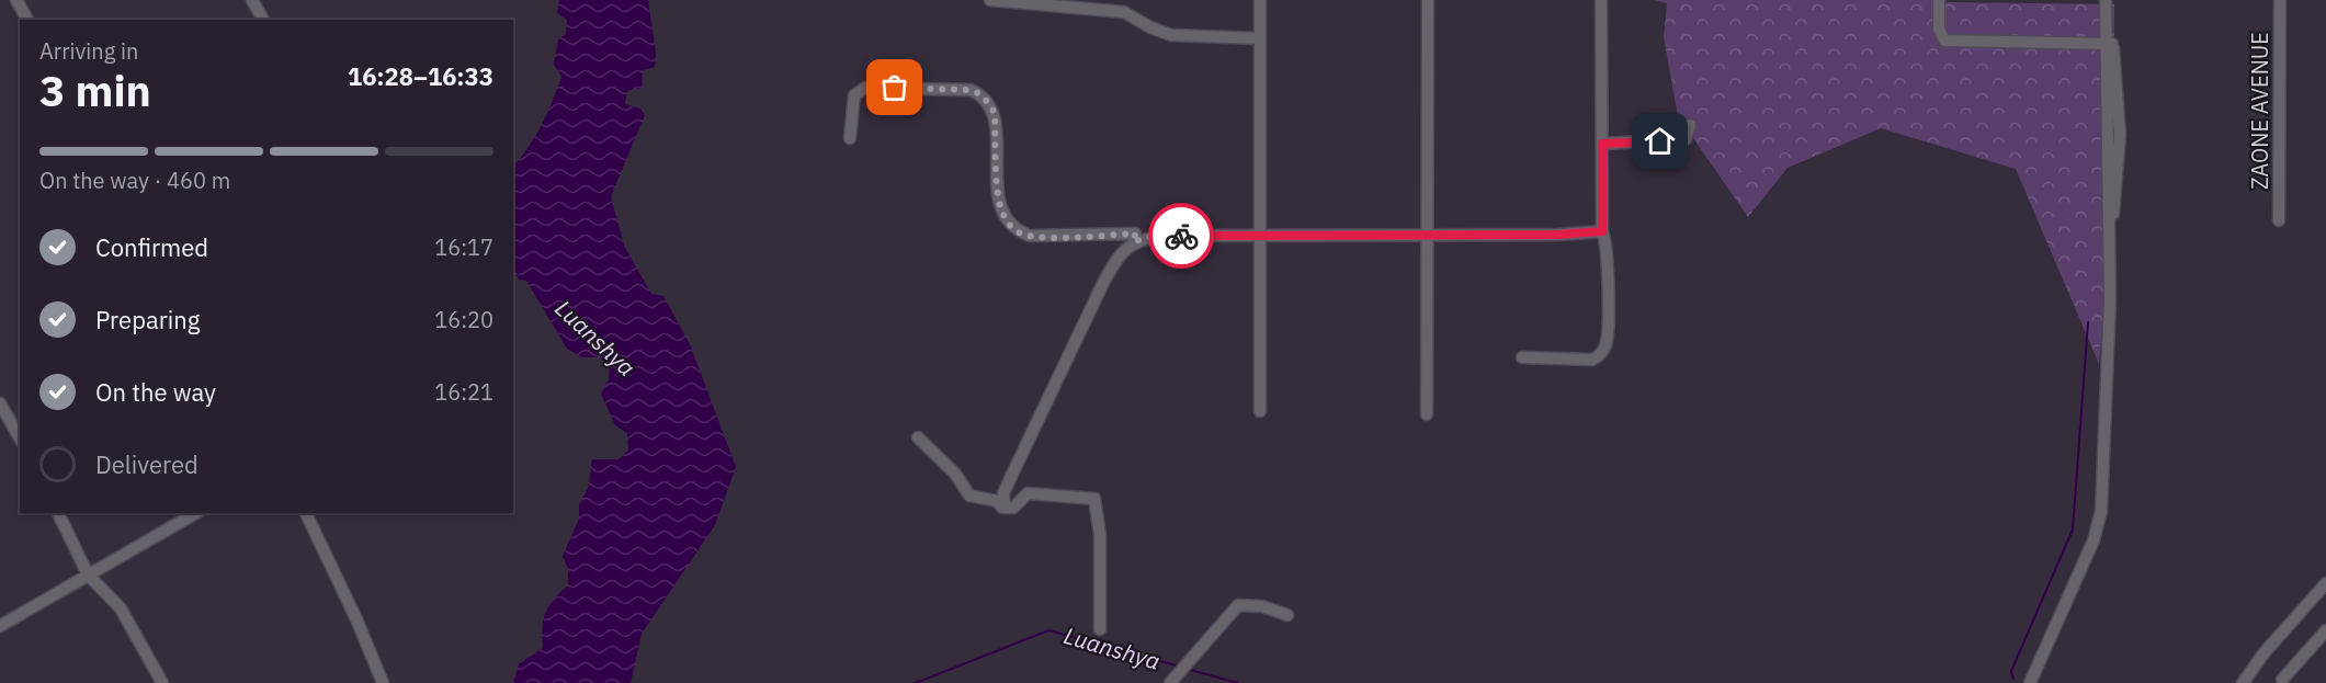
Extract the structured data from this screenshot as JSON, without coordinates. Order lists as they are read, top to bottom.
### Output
{
  "streets": {
    "street": ["ZAONE AVENUE"]
  },
  "water": ["Luanshya"],
  "page": {
    "heading": ["3 min", "Arriving in", "16:28–16:33"],
    "bar": "On the way · 460 m",
    "list": [
      ["Confirmed", "16:17"],
      ["Preparing", "16:20"],
      ["On the way", "16:21"],
      "Delivered"
    ]
  }
}
